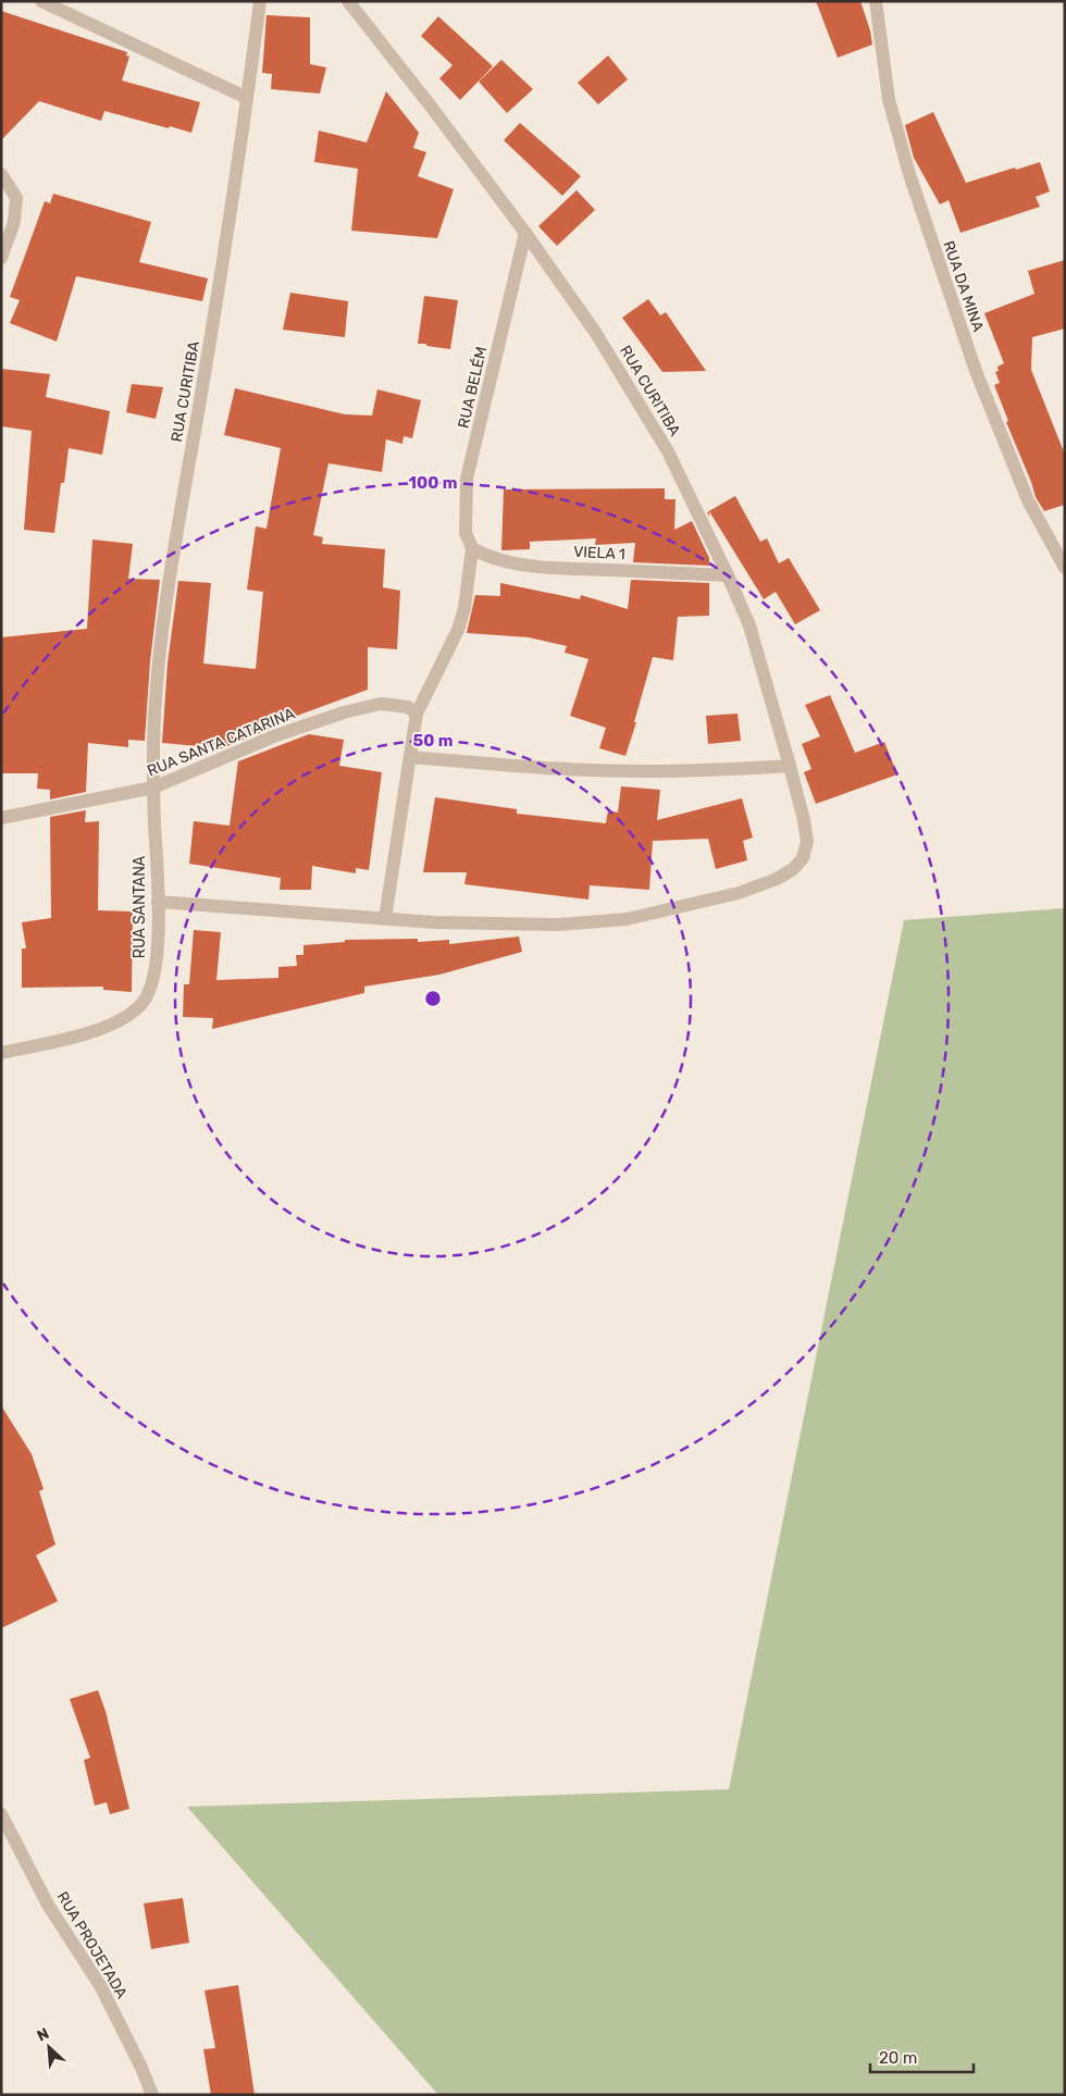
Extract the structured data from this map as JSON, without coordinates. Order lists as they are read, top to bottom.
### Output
{
  "streets": {
    "street": [
      "RUA DA MINA",
      "RUA BELÉM",
      "RUA CURITIBA",
      "VIELA 1",
      "RUA SANTA CATARINA",
      "RUA SANTANA",
      "RUA PROJETADA"
    ]
  },
  "crossings": [
    ["RUA BELÉM", "RUA CURITIBA"],
    ["RUA BELÉM", "VIELA 1"],
    ["RUA CURITIBA", "VIELA 1"],
    ["RUA CURITIBA", "RUA SANTA CATARINA"],
    ["RUA CURITIBA", "RUA SANTANA"],
    ["RUA SANTA CATARINA", "RUA SANTANA"]
  ],
  "scale_bar": "20 m",
  "north": "top left",
  "rings": ["100 m", "50 m"]
}
